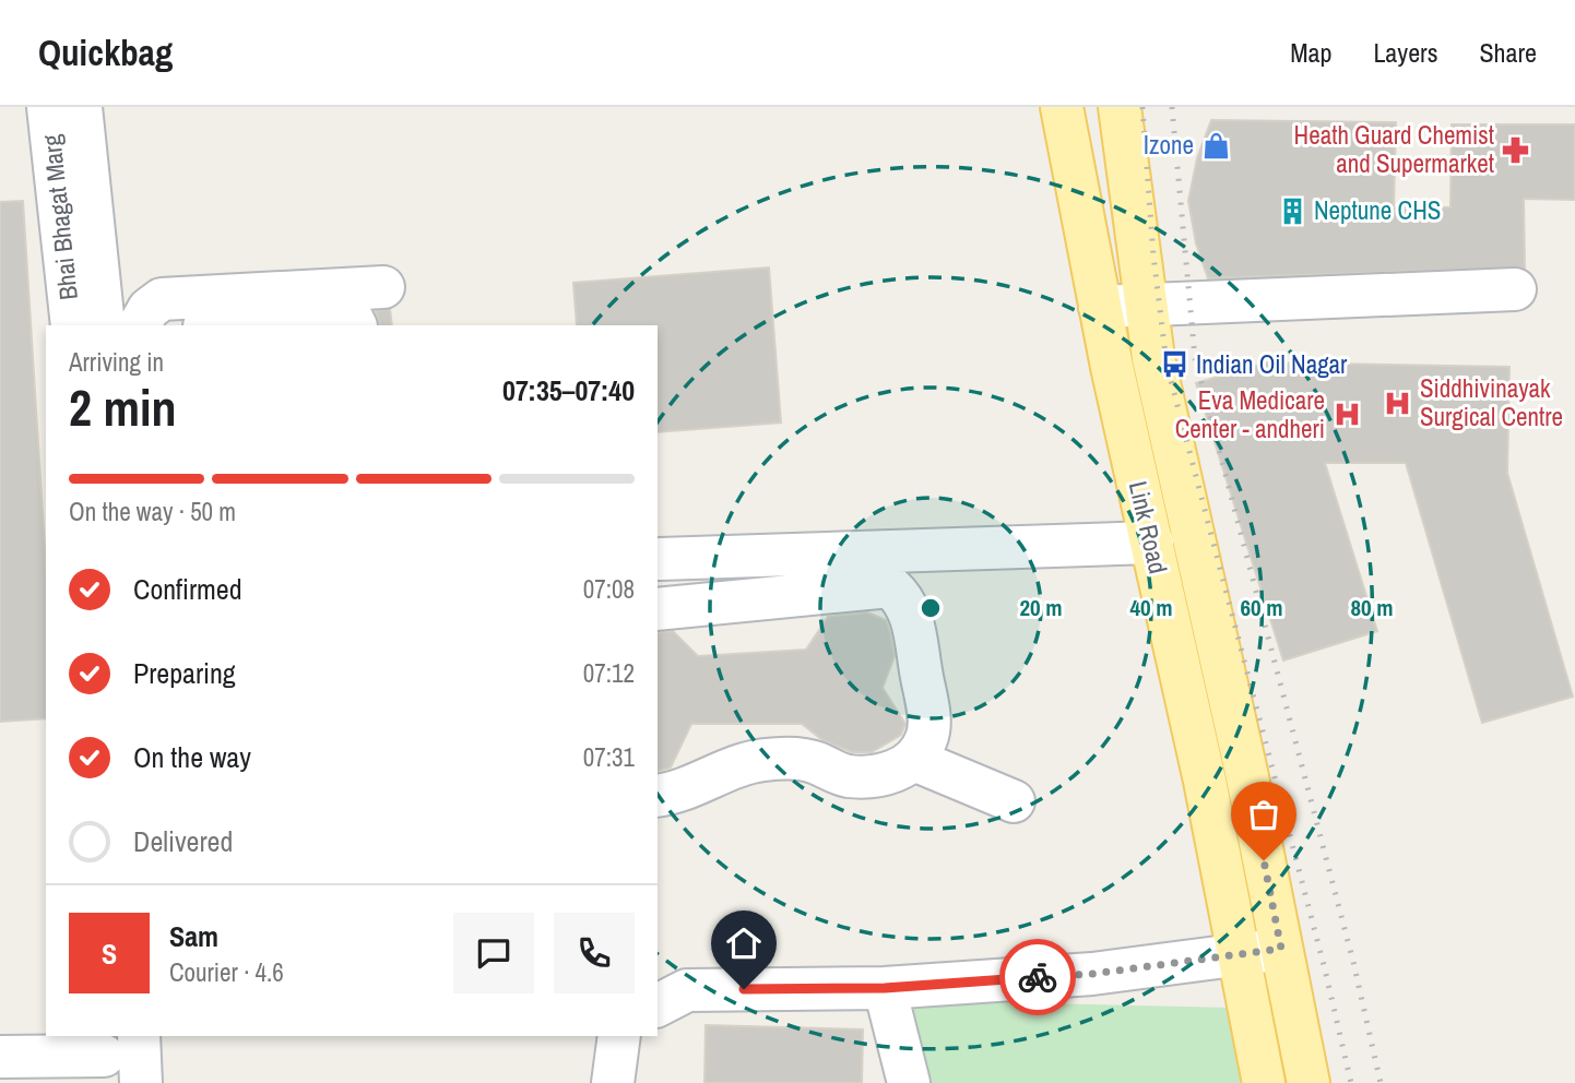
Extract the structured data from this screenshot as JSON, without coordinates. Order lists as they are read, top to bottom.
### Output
{
  "streets": {
    "main road": ["Link Road"],
    "street": ["Bhai Bhagat Marg"]
  },
  "places": {
    "shop": ["Izone"],
    "pharmacy": ["Heath Guard Chemist and Supermarket"],
    "building": ["Neptune CHS"],
    "bus stop": ["Indian Oil Nagar"],
    "hospital": ["Siddhivinayak Surgical Centre", "Eva Medicare Center - andheri"]
  },
  "page": {
    "header": "Quickbag",
    "nav": ["Map", "Layers", "Share"],
    "heading": ["2 min", "Arriving in", "07:35–07:40"],
    "panel": ["Sam", "Courier · 4.6"],
    "bar": "On the way · 50 m",
    "list": [
      ["Confirmed", "07:08"],
      ["Preparing", "07:12"],
      ["On the way", "07:31"],
      "Delivered"
    ],
    "round": "S"
  },
  "rings": [
    "20 m",
    "40 m",
    "60 m",
    "80 m"
  ]
}
